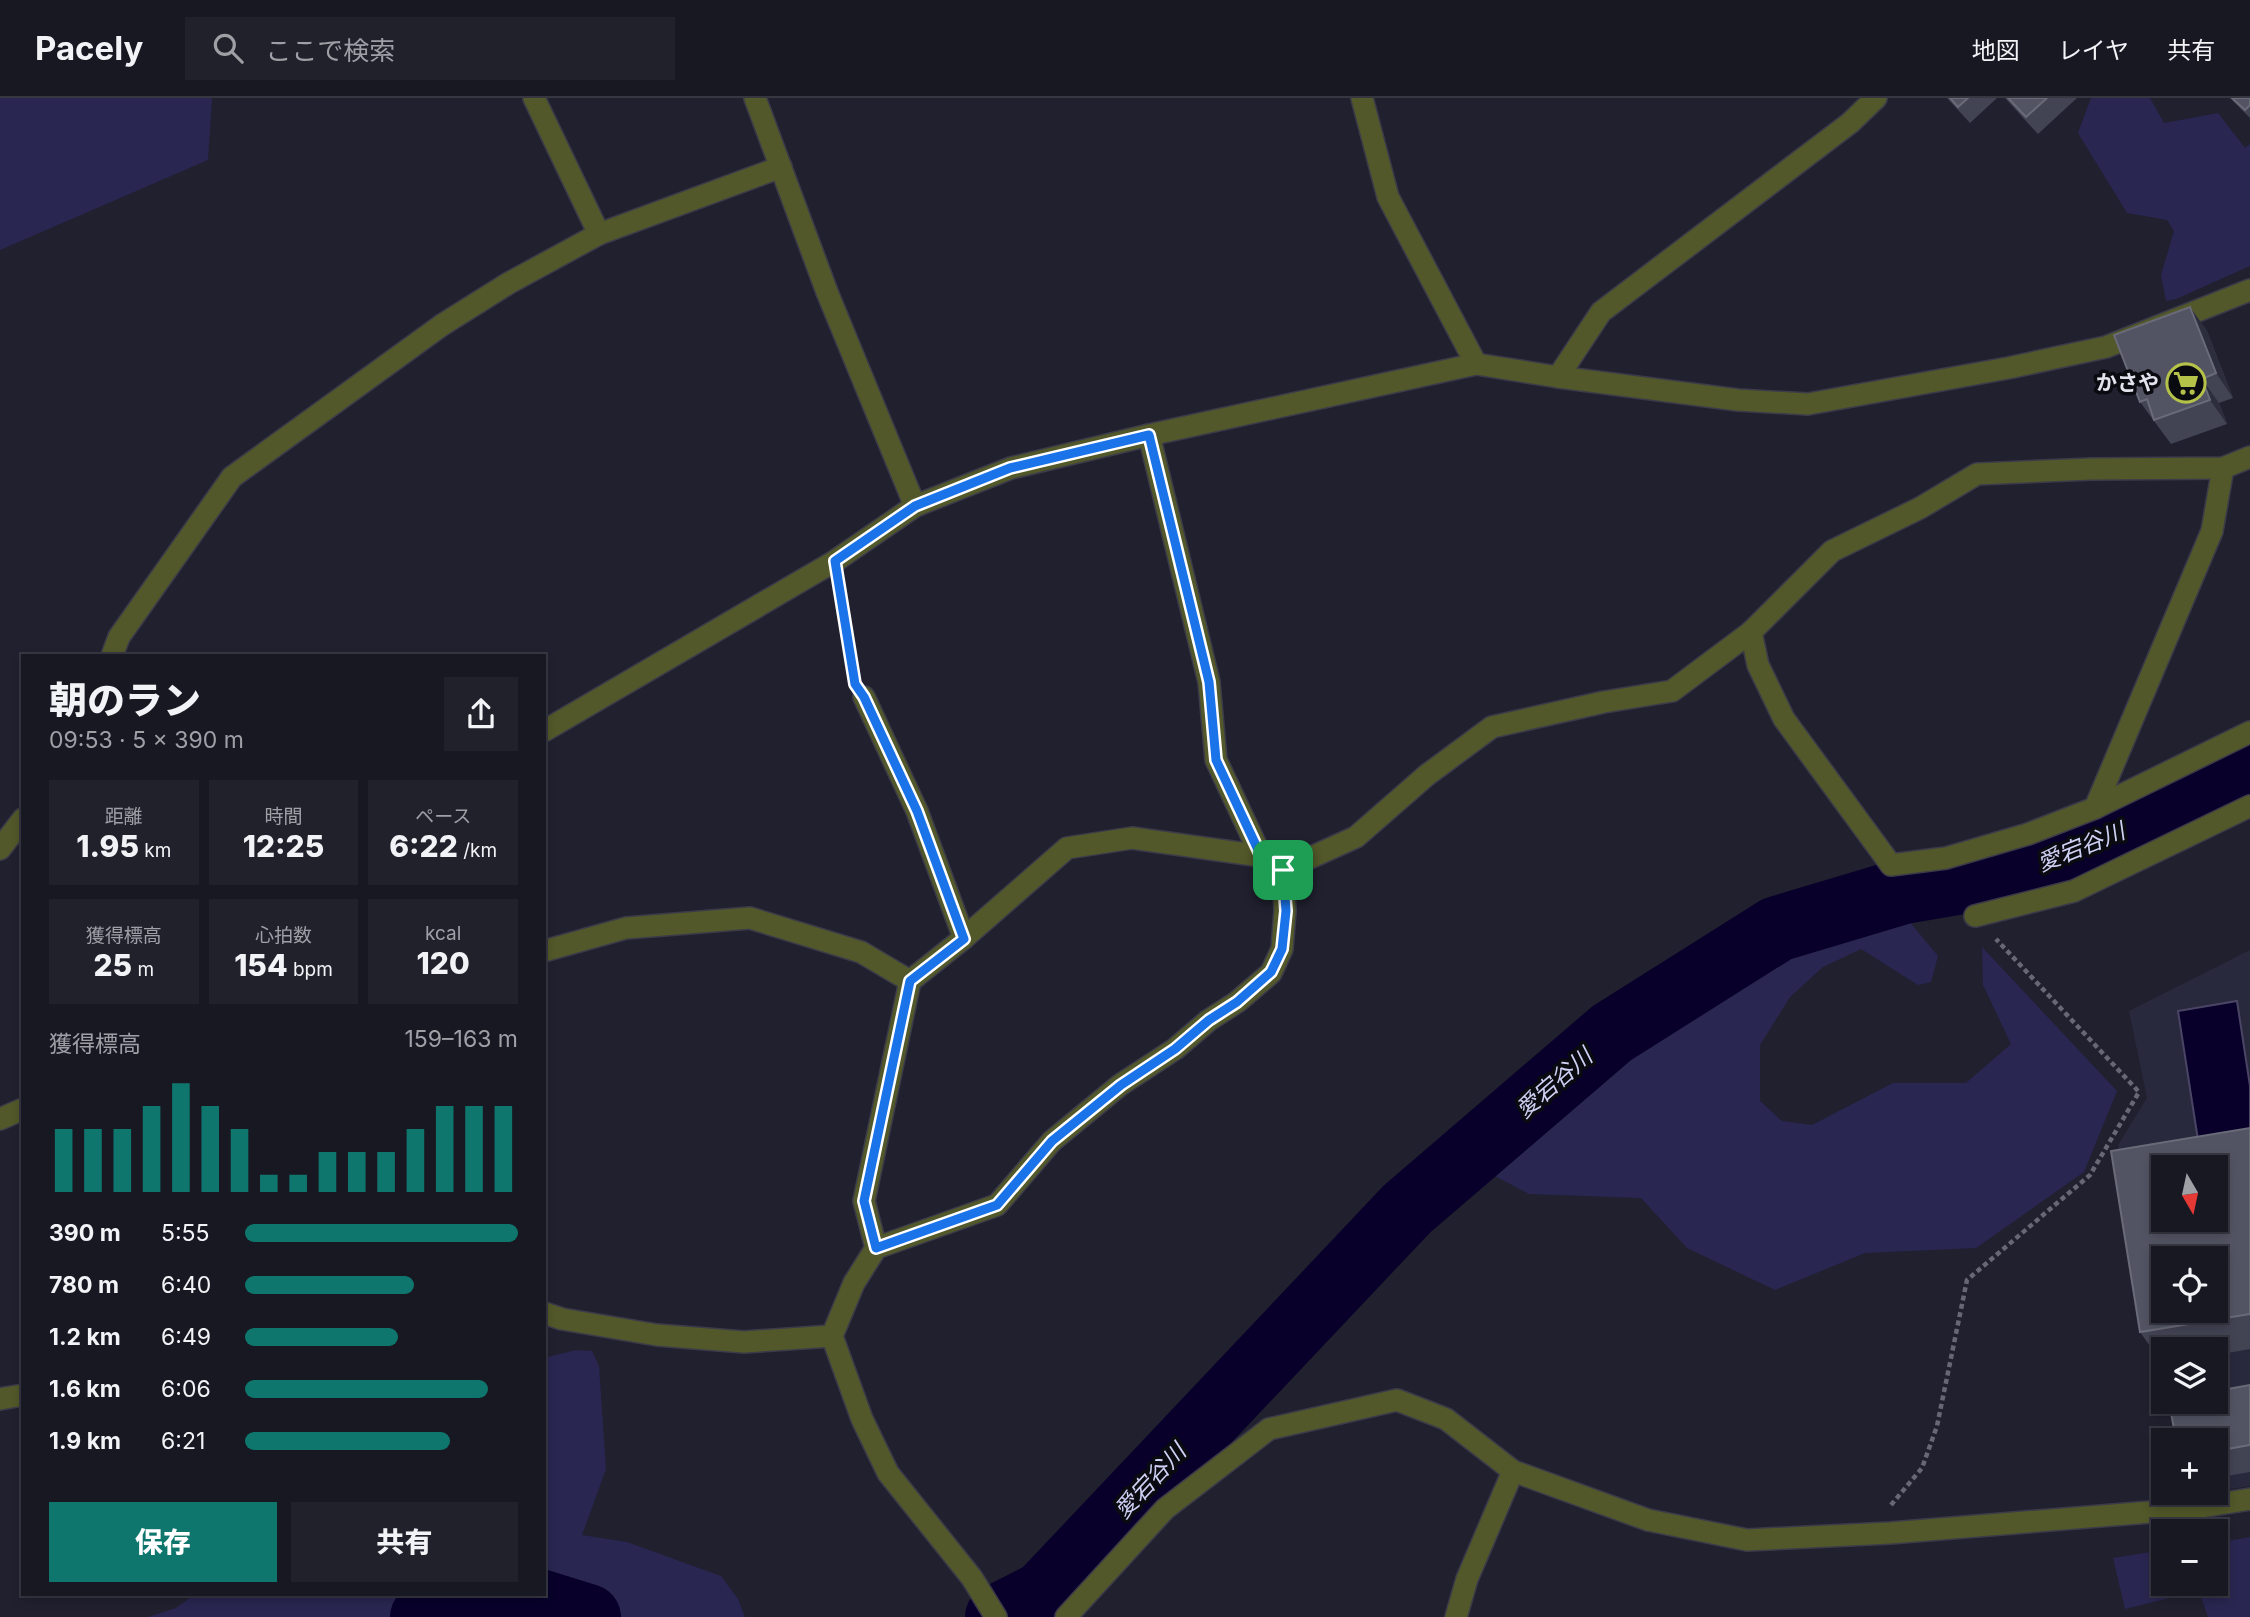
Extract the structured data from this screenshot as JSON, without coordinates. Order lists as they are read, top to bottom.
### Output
{
  "water": ["愛宕谷川"],
  "places": {
    "supermarket": ["かさや"]
  },
  "north": "bottom",
  "page": {
    "header": "Pacely",
    "search": "ここで検索",
    "nav": ["地図", "レイヤ", "共有"],
    "heading": ["朝のラン", "09:53 · 5 × 390 m"],
    "stats": [
      ["距離", "1.95 km"],
      ["時間", "12:25"],
      ["ペース", "6:22 /km"],
      ["獲得標高", "25 m"],
      ["心拍数", "154 bpm"],
      ["kcal", "120"]
    ],
    "chart": ["獲得標高", "159–163 m"],
    "map_buttons": ["+", "−"],
    "list": [
      {
        "name": "390 m",
        "note": "5:55"
      },
      {
        "name": "780 m",
        "note": "6:40"
      },
      {
        "name": "1.2 km",
        "note": "6:49"
      },
      {
        "name": "1.6 km",
        "note": "6:06"
      },
      {
        "name": "1.9 km",
        "note": "6:21"
      }
    ],
    "buttons": ["保存", "共有"]
  }
}
